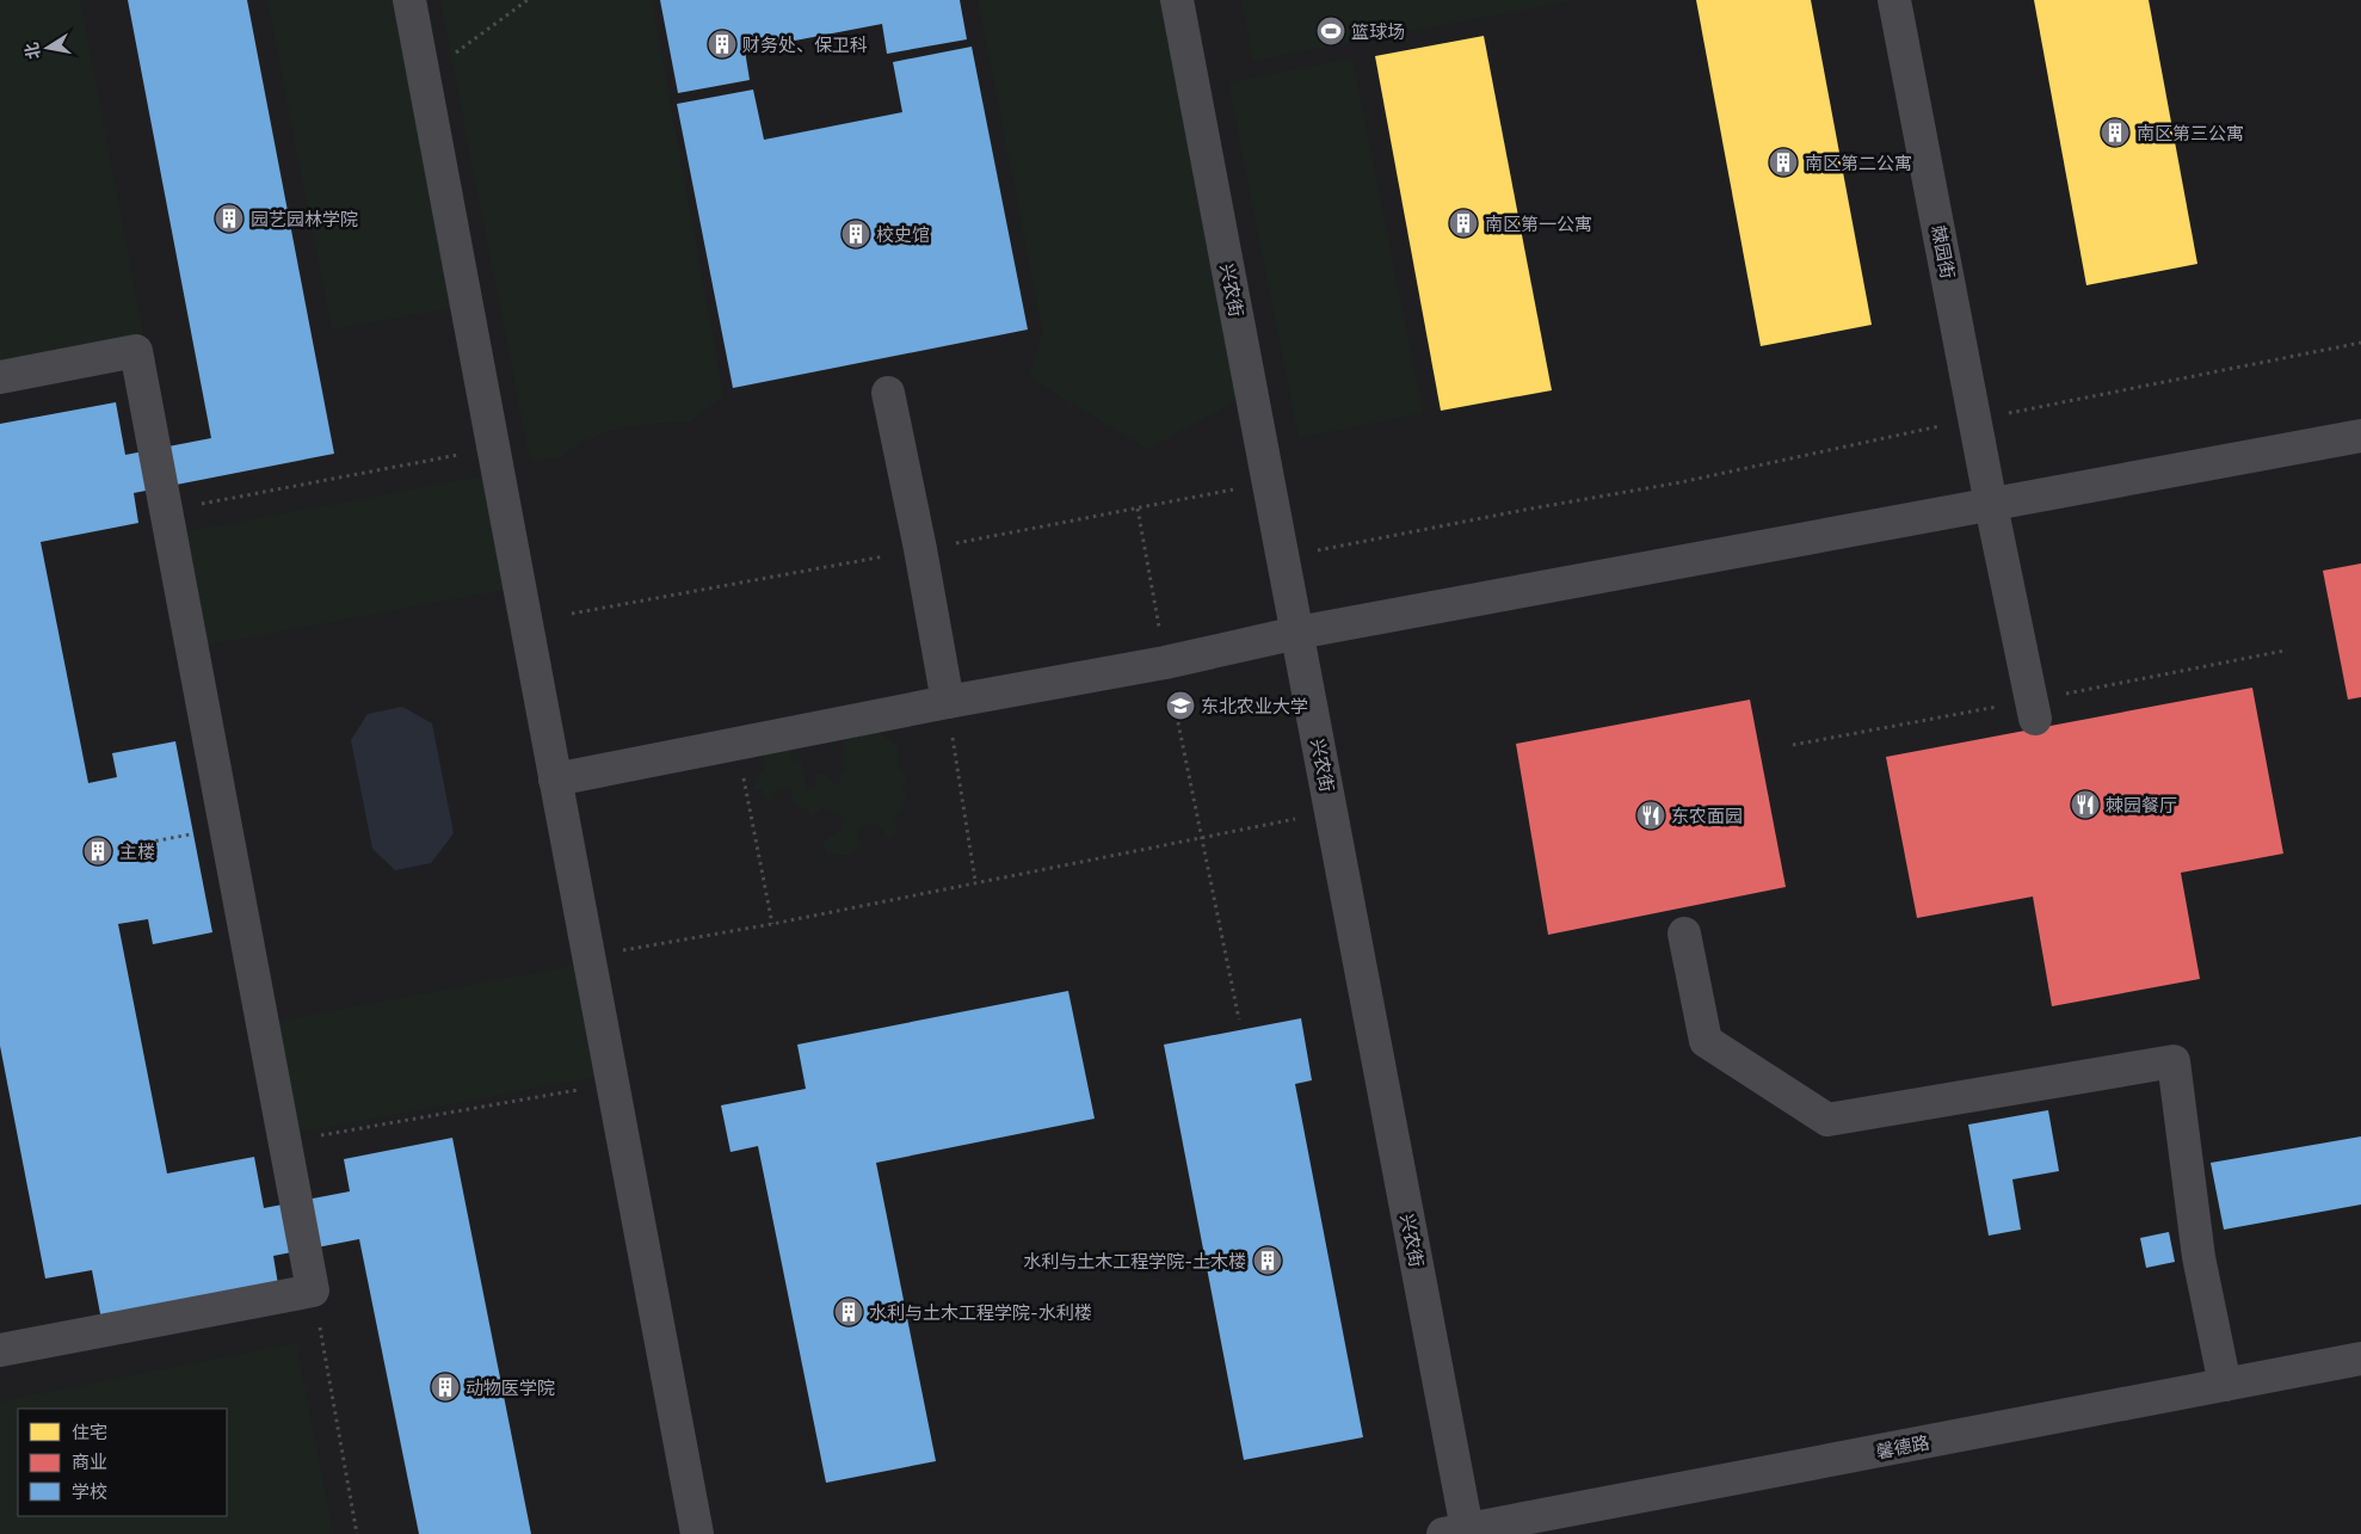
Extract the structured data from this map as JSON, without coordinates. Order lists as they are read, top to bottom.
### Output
{
  "streets": {
    "street": ["棘园街", "兴农街", "馨德路"]
  },
  "crossings": [
    ["兴农街", "馨德路"]
  ],
  "places": {
    "sports": ["篮球场"],
    "building": [
      "财务处、保卫科",
      "南区第三公寓",
      "南区第二公寓",
      "园艺园林学院",
      "南区第一公寓",
      "校史馆",
      "主楼",
      "水利与土木工程学院-土木楼",
      "水利与土木工程学院-水利楼",
      "动物医学院"
    ],
    "school or university": ["东北农业大学"],
    "restaurant": ["棘园餐厅", "东农面园"]
  },
  "legend": ["住宅", "商业", "学校"],
  "north": "left"
}
